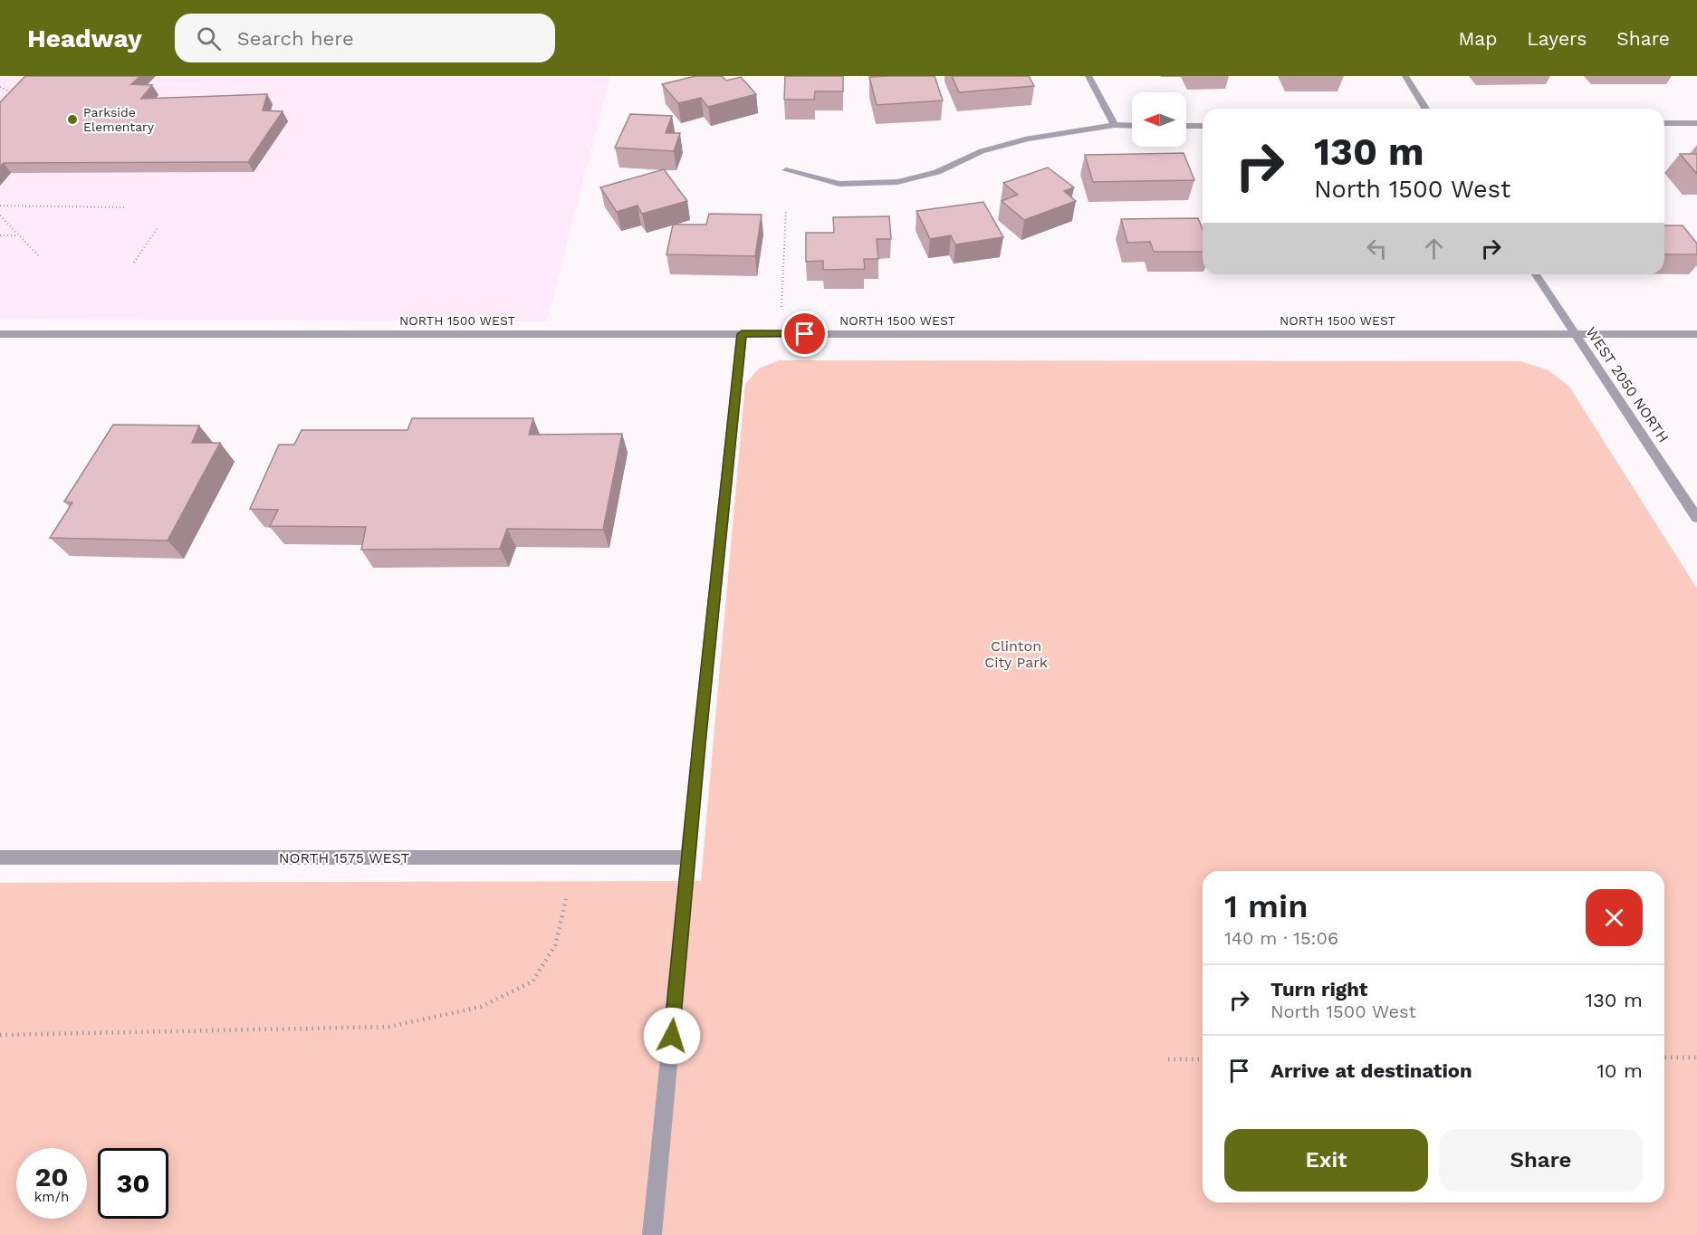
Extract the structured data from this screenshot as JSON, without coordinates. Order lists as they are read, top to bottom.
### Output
{
  "streets": {
    "street": ["NORTH 1500 WEST", "WEST 2050 NORTH", "NORTH 1575 WEST"]
  },
  "crossings": [
    ["NORTH 1500 WEST", "WEST 2050 NORTH"]
  ],
  "parks": ["Clinton City Park"],
  "places": ["Parkside Elementary"],
  "north": "left",
  "page": {
    "header": "Headway",
    "search": "Search here",
    "nav": ["Map", "Layers", "Share"],
    "turn": ["130 m", "North 1500 West"],
    "heading": ["1 min", "140 m · 15:06"],
    "list": [
      {
        "name": "Turn right",
        "note": "North 1500 West",
        "value": "130 m"
      },
      {
        "name": "Arrive at destination",
        "value": "10 m"
      }
    ],
    "buttons": ["Exit", "Share"],
    "speed": "20 km/h",
    "limit": "30"
  }
}
